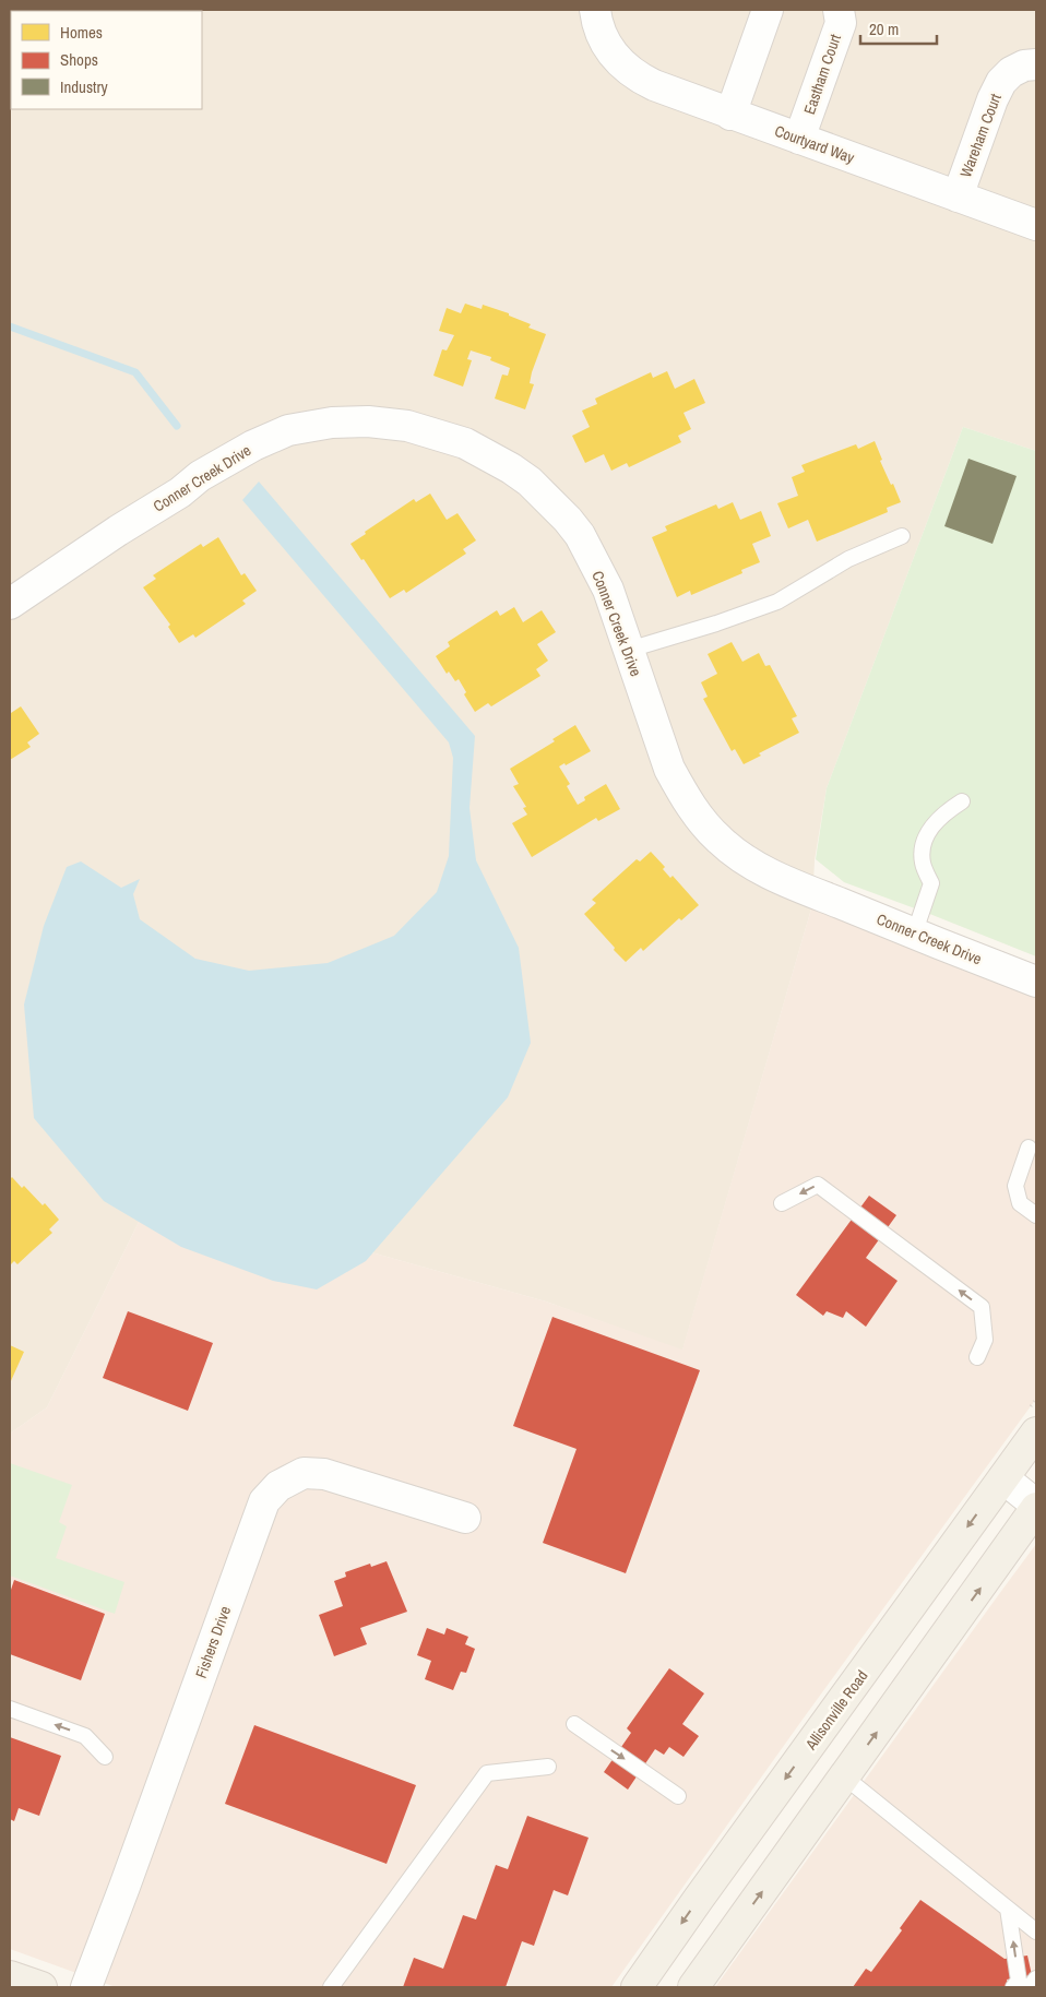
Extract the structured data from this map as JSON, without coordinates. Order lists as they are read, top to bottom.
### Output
{
  "streets": {
    "main road": ["Allisonville Road"],
    "street": [
      "Eastham Court",
      "Wareham Court",
      "Courtyard Way",
      "Conner Creek Drive",
      "Fishers Drive"
    ]
  },
  "crossings": [
    ["Eastham Court", "Courtyard Way"],
    ["Wareham Court", "Courtyard Way"]
  ],
  "legend": ["Homes", "Shops", "Industry"],
  "scale_bar": "20 m"
}
